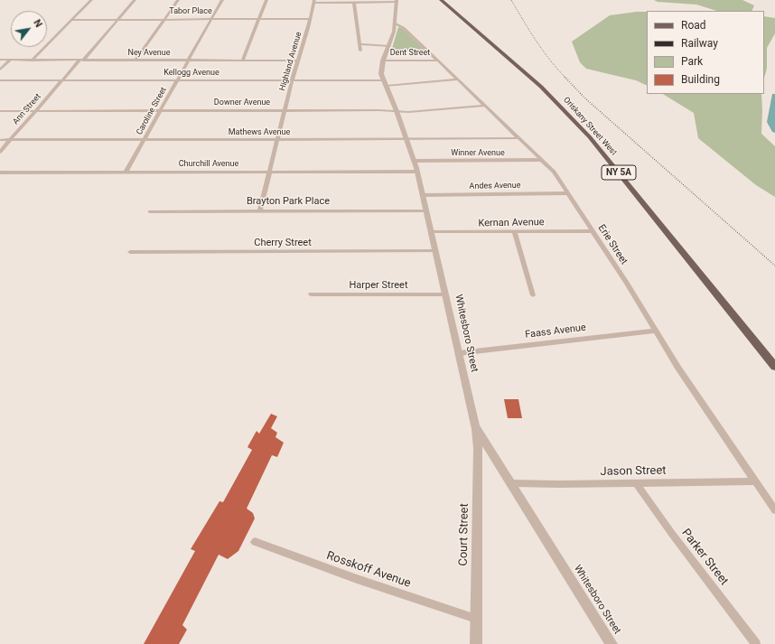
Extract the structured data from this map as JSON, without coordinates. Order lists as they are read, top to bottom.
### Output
{
  "streets": {
    "main road": ["Oriskany Street West", "NY 5A"],
    "street": [
      "Tabor Place",
      "Ney Avenue",
      "Dent Street",
      "Highland Avenue",
      "Kellogg Avenue",
      "Downer Avenue",
      "Ann Street",
      "Caroline Street",
      "Mathews Avenue",
      "Winner Avenue",
      "Churchill Avenue",
      "Andes Avenue",
      "Brayton Park Place",
      "Kernan Avenue",
      "Cherry Street",
      "Erie Street",
      "Harper Street",
      "Faass Avenue",
      "Whitesboro Street",
      "Jason Street",
      "Court Street",
      "Parker Street",
      "Rosskoff Avenue"
    ]
  },
  "crossings": [
    ["Tabor Place", "Highland Avenue"],
    ["Tabor Place", "Ann Street"],
    ["Tabor Place", "Caroline Street"],
    ["Ney Avenue", "Highland Avenue"],
    ["Ney Avenue", "Ann Street"],
    ["Ney Avenue", "Caroline Street"],
    ["Dent Street", "Erie Street"],
    ["Dent Street", "Whitesboro Street"],
    ["Highland Avenue", "Kellogg Avenue"],
    ["Highland Avenue", "Downer Avenue"],
    ["Highland Avenue", "Mathews Avenue"],
    ["Highland Avenue", "Churchill Avenue"],
    ["Highland Avenue", "Brayton Park Place"],
    ["Kellogg Avenue", "Ann Street"],
    ["Kellogg Avenue", "Caroline Street"],
    ["Kellogg Avenue", "Whitesboro Street"],
    ["Downer Avenue", "Ann Street"],
    ["Downer Avenue", "Caroline Street"],
    ["Downer Avenue", "Erie Street"],
    ["Downer Avenue", "Whitesboro Street"],
    ["Ann Street", "Mathews Avenue"],
    ["Caroline Street", "Mathews Avenue"],
    ["Caroline Street", "Churchill Avenue"],
    ["Mathews Avenue", "Erie Street"],
    ["Mathews Avenue", "Whitesboro Street"],
    ["Winner Avenue", "Erie Street"],
    ["Winner Avenue", "Whitesboro Street"],
    ["Churchill Avenue", "Whitesboro Street"],
    ["Andes Avenue", "Erie Street"],
    ["Andes Avenue", "Whitesboro Street"],
    ["Brayton Park Place", "Whitesboro Street"],
    ["Kernan Avenue", "Erie Street"],
    ["Kernan Avenue", "Whitesboro Street"],
    ["Cherry Street", "Whitesboro Street"],
    ["Erie Street", "Faass Avenue"],
    ["Erie Street", "Whitesboro Street"],
    ["Erie Street", "Jason Street"],
    ["Harper Street", "Whitesboro Street"],
    ["Faass Avenue", "Whitesboro Street"],
    ["Whitesboro Street", "Jason Street"],
    ["Whitesboro Street", "Court Street"],
    ["Jason Street", "Parker Street"],
    ["Court Street", "Rosskoff Avenue"]
  ],
  "legend": [
    "Road",
    "Railway",
    "Park",
    "Building"
  ],
  "north": "top right"
}
